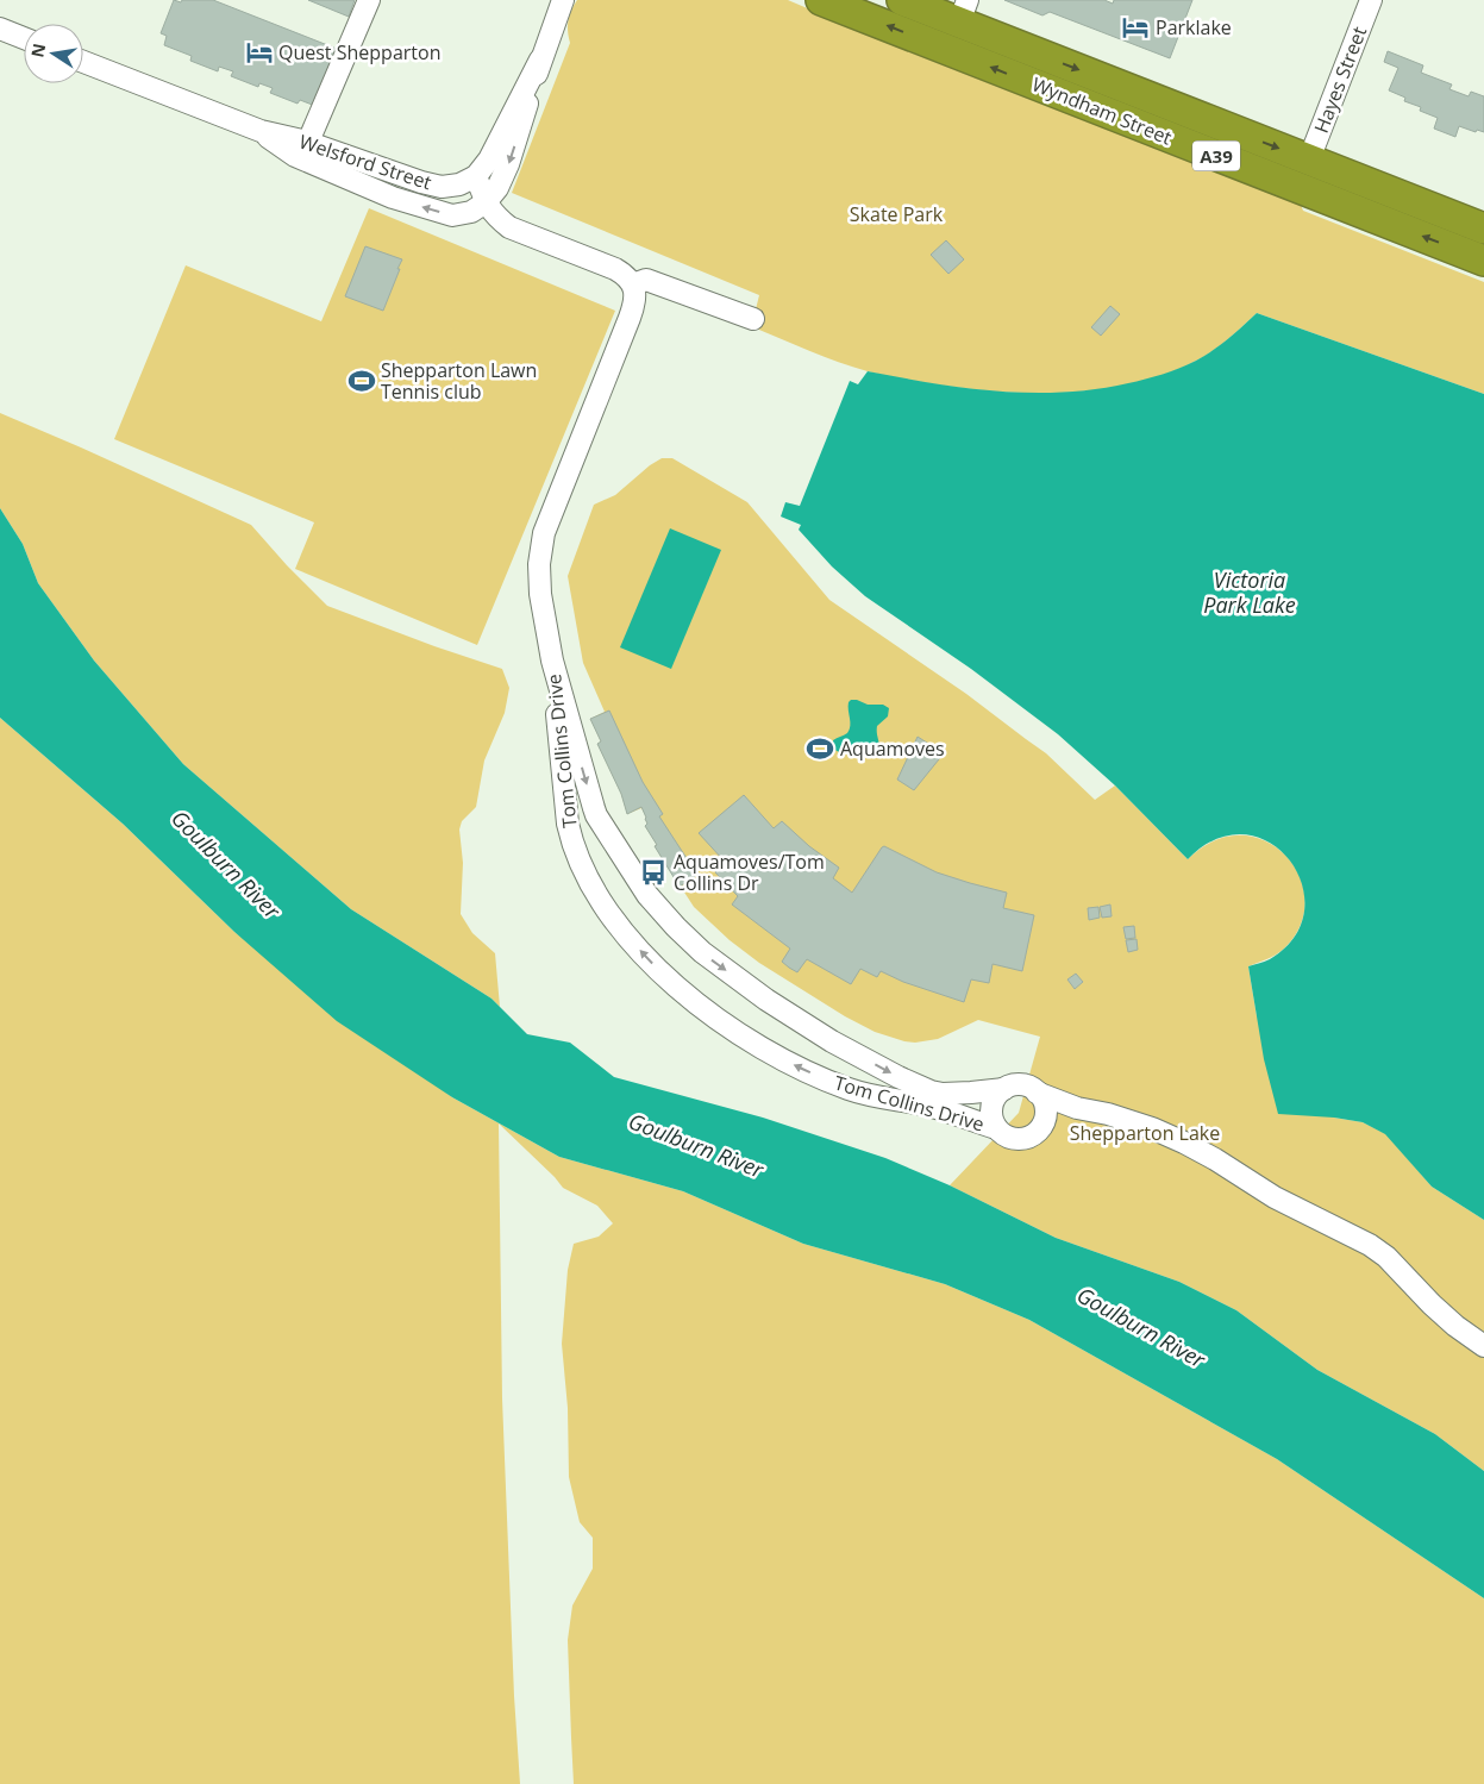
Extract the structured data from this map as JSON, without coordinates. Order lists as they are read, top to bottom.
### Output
{
  "streets": {
    "highway": ["Wyndham Street", "A39"],
    "street": ["Hayes Street", "Welsford Street", "Tom Collins Drive"]
  },
  "crossings": [
    ["Hayes Street", "Wyndham Street"]
  ],
  "water": ["Victoria Park Lake", "Goulburn River"],
  "parks": ["Skate Park", "Shepparton Lake"],
  "places": {
    "hotel": ["Parklake", "Quest Shepparton"],
    "sports": ["Shepparton Lawn Tennis club", "Aquamoves"],
    "bus stop": ["Aquamoves/Tom Collins Dr"]
  },
  "north": "left"
}
